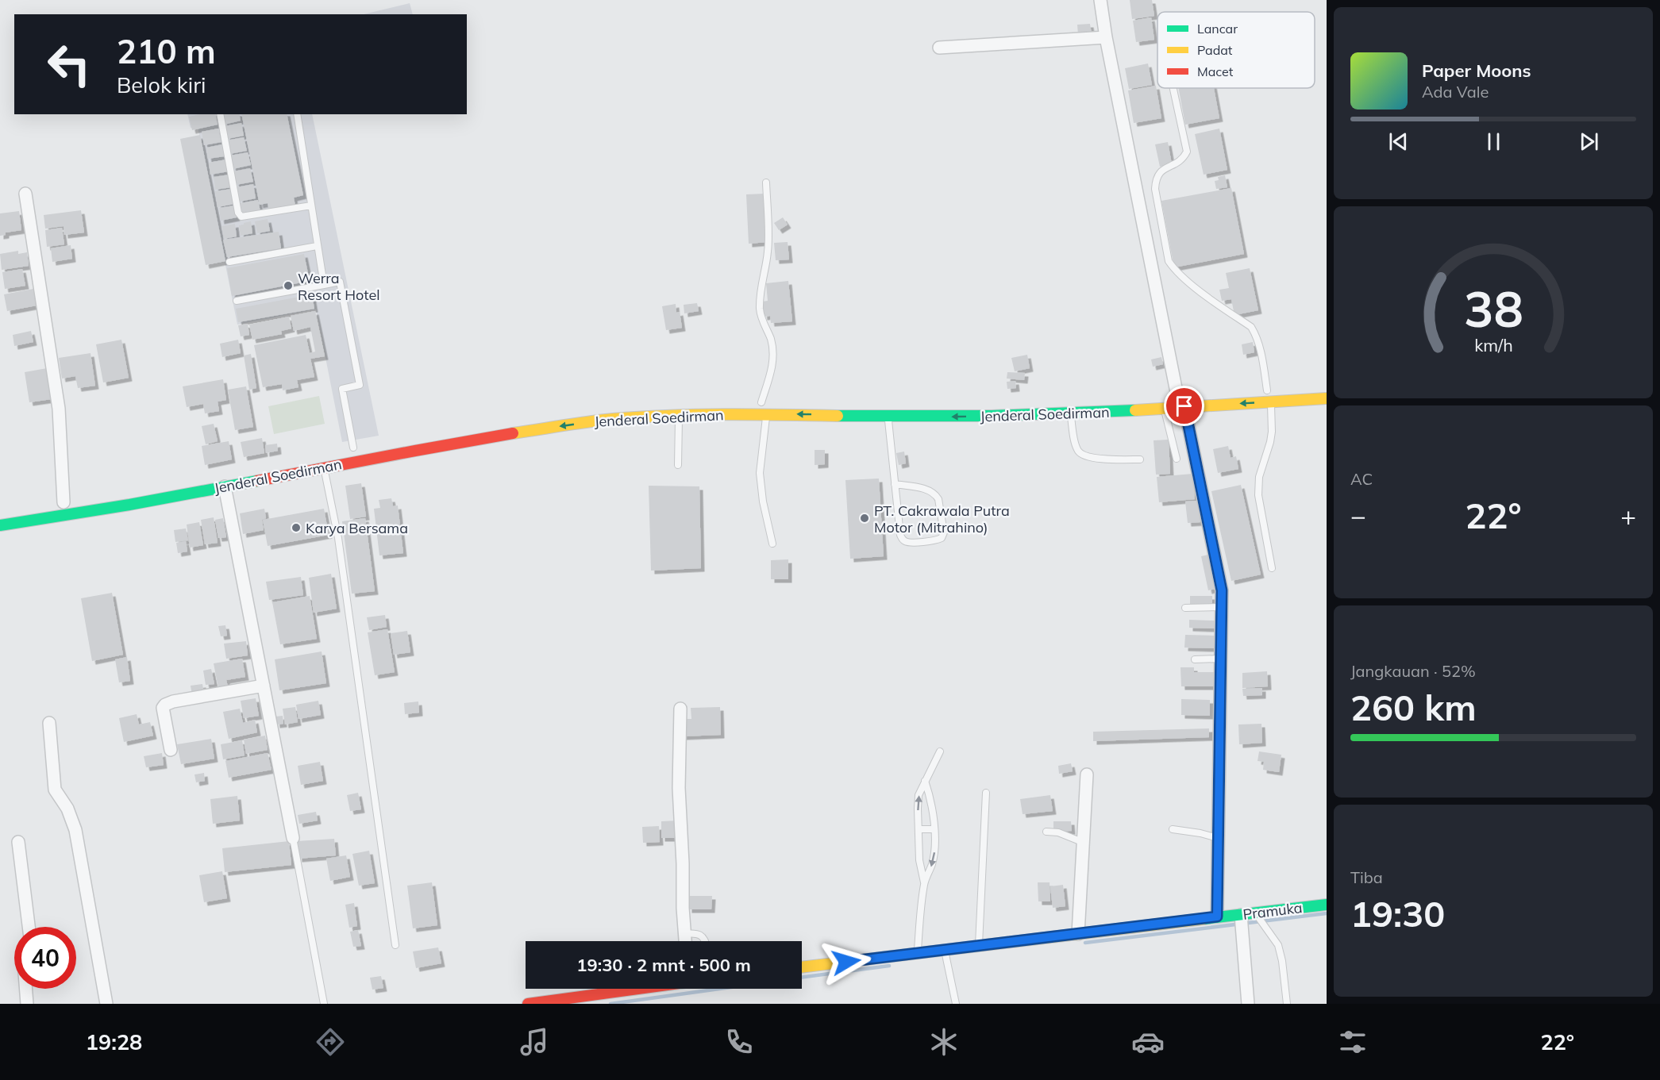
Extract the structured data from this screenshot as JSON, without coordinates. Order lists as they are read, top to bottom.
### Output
{
  "streets": {
    "main road": ["Jenderal Soedirman", "Pramuka"]
  },
  "one_way": ["Jenderal Soedirman"],
  "places": ["Werra Resort Hotel", "PT. Cakrawala Putra Motor (Mitrahino)", "Karya Bersama"],
  "legend": ["Lancar", "Padat", "Macet"],
  "page": {
    "turn": ["210 m", "Belok kiri"],
    "song": ["Paper Moons", "Ada Vale"],
    "tile": [
      "AC",
      ["Jangkauan · 52%", "260 km"],
      ["Tiba", "19:30"]
    ],
    "heat": ["−", "22°", "+"],
    "limit": "40",
    "trip": "19:30 · 2 mnt · 500 m",
    "tabs": ["19:28", "22°"],
    "gauge": ["38", "km/h"]
  }
}
